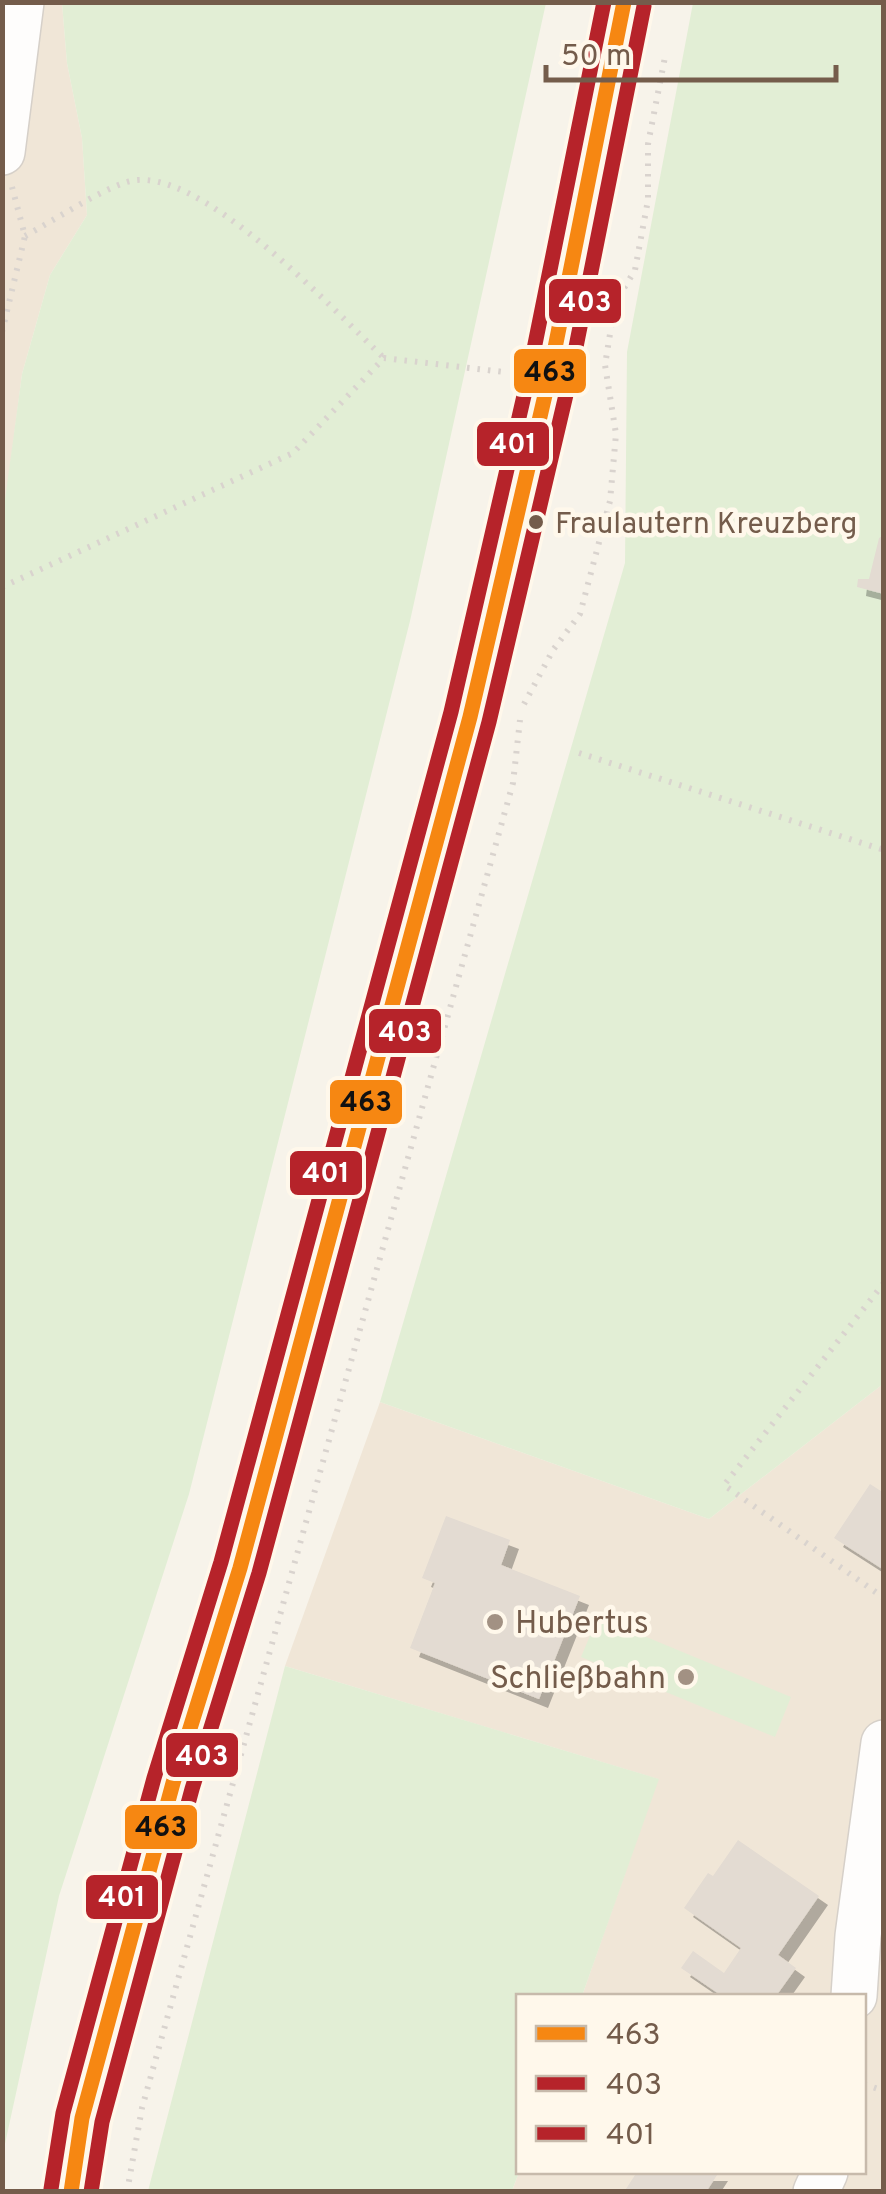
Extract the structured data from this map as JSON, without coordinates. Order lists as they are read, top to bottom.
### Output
{
  "places": ["Fraulautern Kreuzberg", "Hubertus", "Schließbahn"],
  "lines": ["transit line 463", "transit line 401", "transit line 403"],
  "legend": ["463", "403", "401"],
  "scale_bar": "50 m"
}
